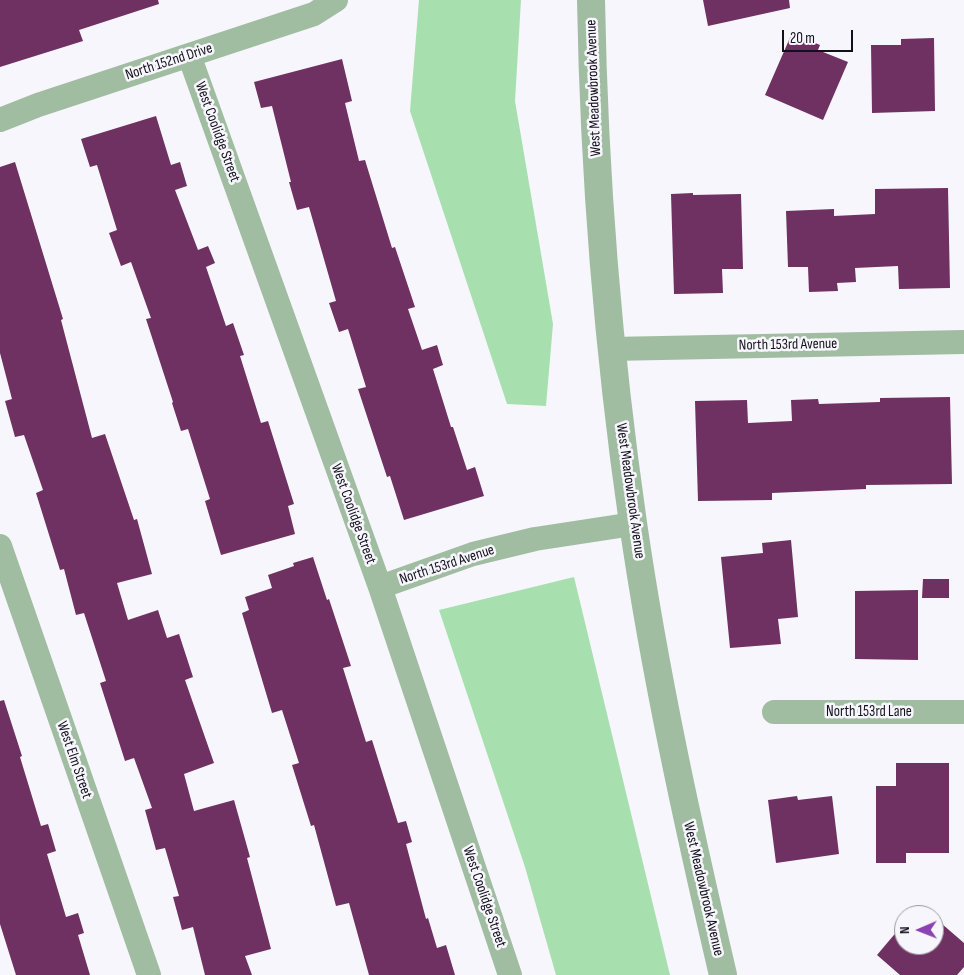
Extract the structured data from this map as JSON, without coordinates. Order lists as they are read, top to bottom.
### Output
{
  "streets": {
    "street": [
      "North 152nd Drive",
      "West Meadowbrook Avenue",
      "West Coolidge Street",
      "North 153rd Avenue",
      "North 153rd Lane",
      "West Elm Street"
    ]
  },
  "crossings": [
    ["North 152nd Drive", "West Coolidge Street"],
    ["West Meadowbrook Avenue", "North 153rd Avenue"],
    ["West Coolidge Street", "North 153rd Avenue"]
  ],
  "scale_bar": "20 m",
  "north": "left"
}
